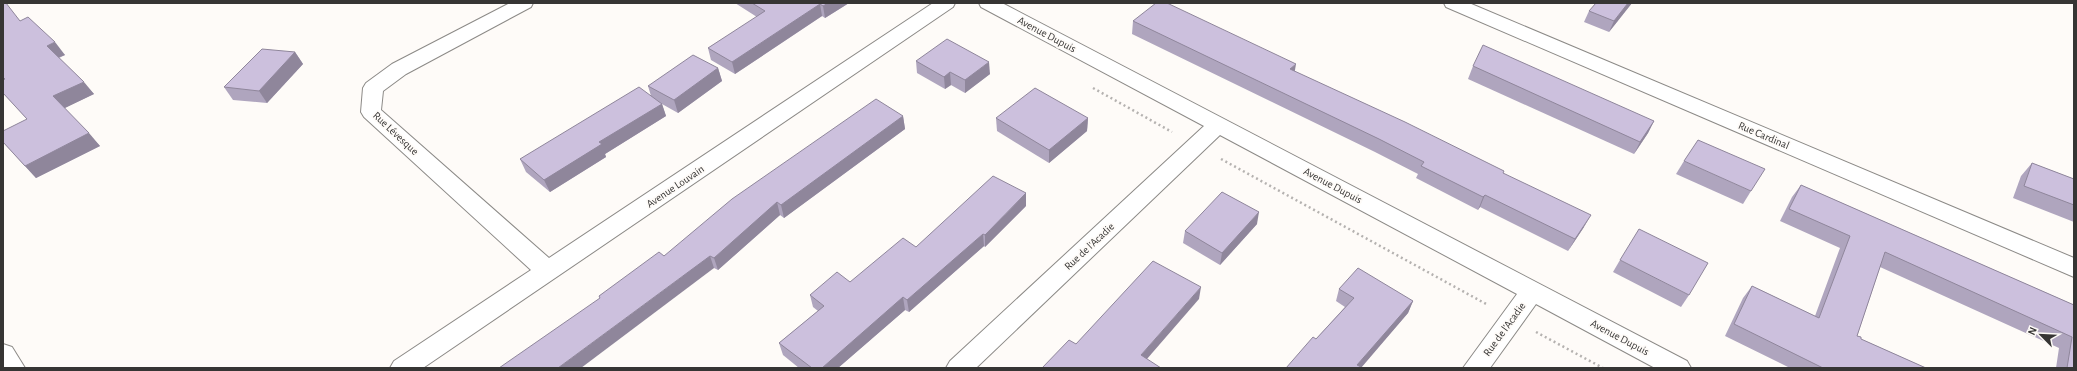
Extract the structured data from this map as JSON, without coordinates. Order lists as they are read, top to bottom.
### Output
{
  "streets": {
    "street": [
      "Avenue Dupuis",
      "Rue Lévesque",
      "Rue Cardinal",
      "Avenue Louvain",
      "Rue de l'Acadie"
    ]
  },
  "crossings": [
    ["Avenue Dupuis", "Rue de l'Acadie"],
    ["Rue Lévesque", "Avenue Louvain"]
  ],
  "north": "top left"
}
